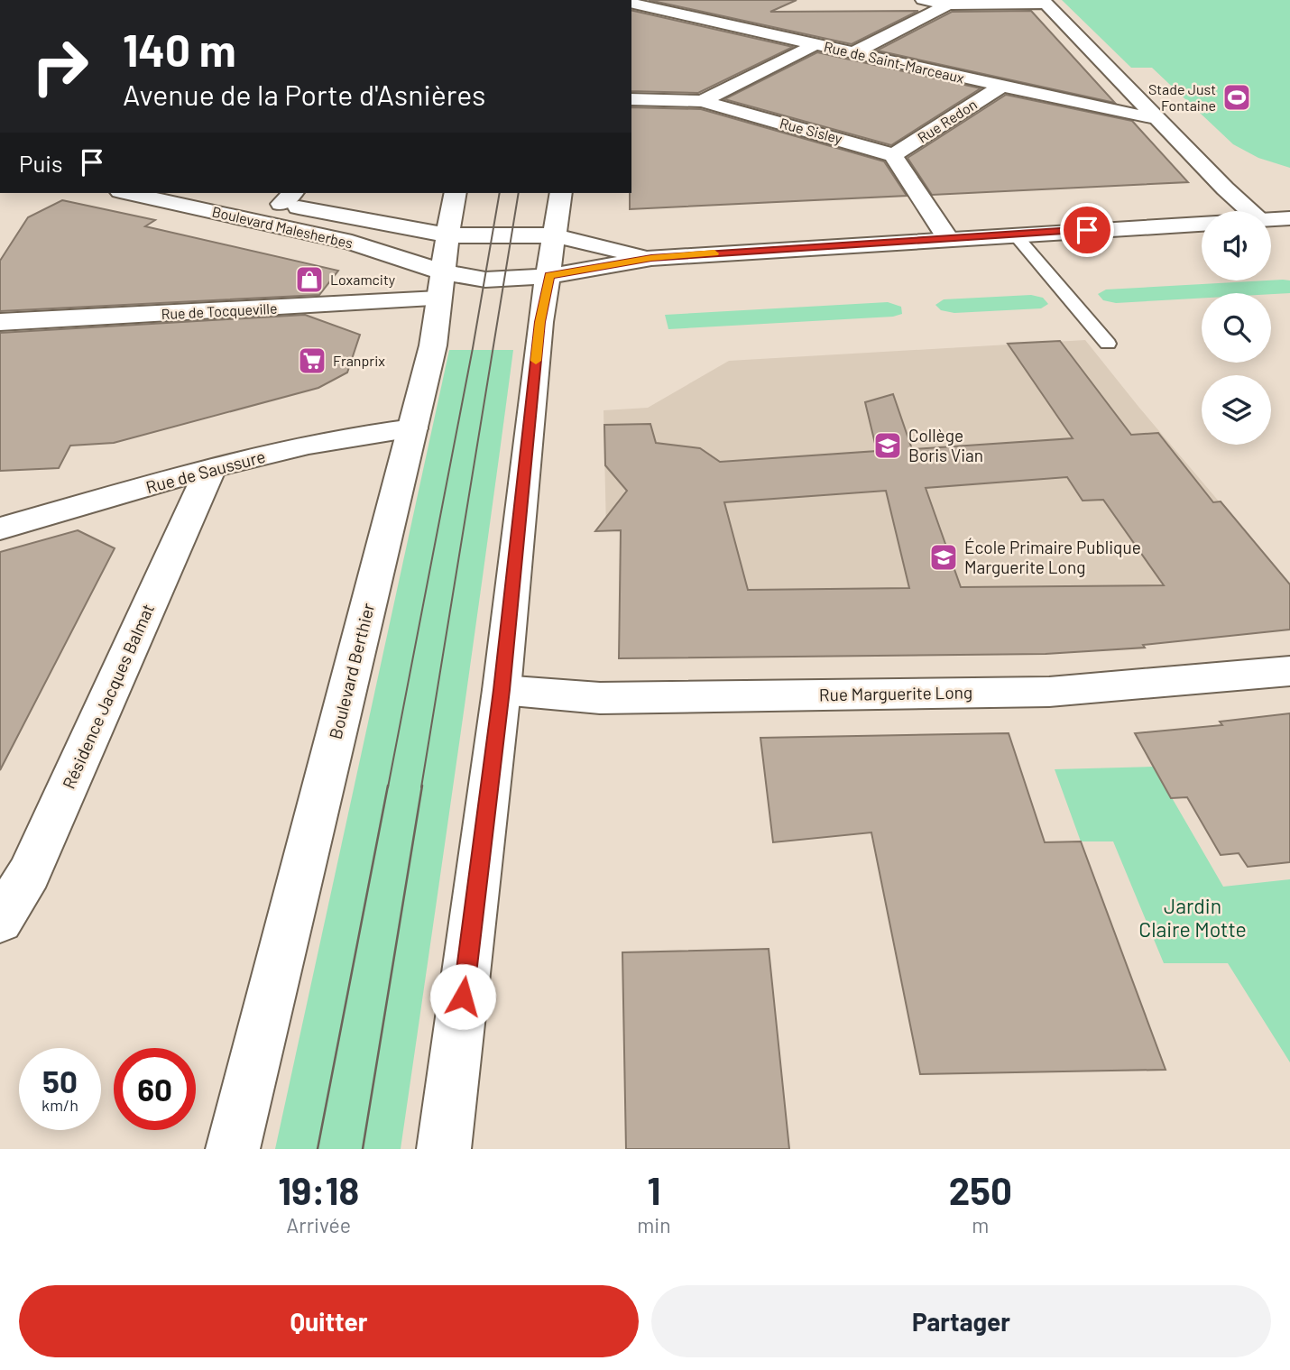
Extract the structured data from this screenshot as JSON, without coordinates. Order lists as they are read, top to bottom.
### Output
{
  "streets": {
    "street": [
      "Rue de Saint-Marceaux",
      "Rue Redon",
      "Rue Sisley",
      "Boulevard Malesherbes",
      "Rue de Tocqueville",
      "Rue de Saussure",
      "Boulevard Berthier",
      "Rue Marguerite Long",
      "Résidence Jacques Balmat"
    ]
  },
  "crossings": [
    ["Rue de Saint-Marceaux", "Rue Redon"],
    ["Rue Redon", "Rue Sisley"],
    ["Boulevard Malesherbes", "Boulevard Berthier"],
    ["Rue de Tocqueville", "Boulevard Berthier"],
    ["Rue de Saussure", "Boulevard Berthier"],
    ["Rue de Saussure", "Résidence Jacques Balmat"]
  ],
  "parks": ["Jardin Claire Motte"],
  "places": {
    "sports": ["Stade Just Fontaine"],
    "shop": ["Loxamcity"],
    "supermarket": ["Franprix"],
    "school or university": ["Collège Boris Vian", "École Primaire Publique Marguerite Long"]
  },
  "page": {
    "turn": ["140 m", "Avenue de la Porte d'Asnières"],
    "then": "Puis",
    "speed": "50 km/h",
    "limit": "60",
    "eta": [
      "19:18",
      "Arrivée",
      "1",
      "min",
      "250",
      "m"
    ],
    "buttons": ["Quitter", "Partager"]
  }
}
